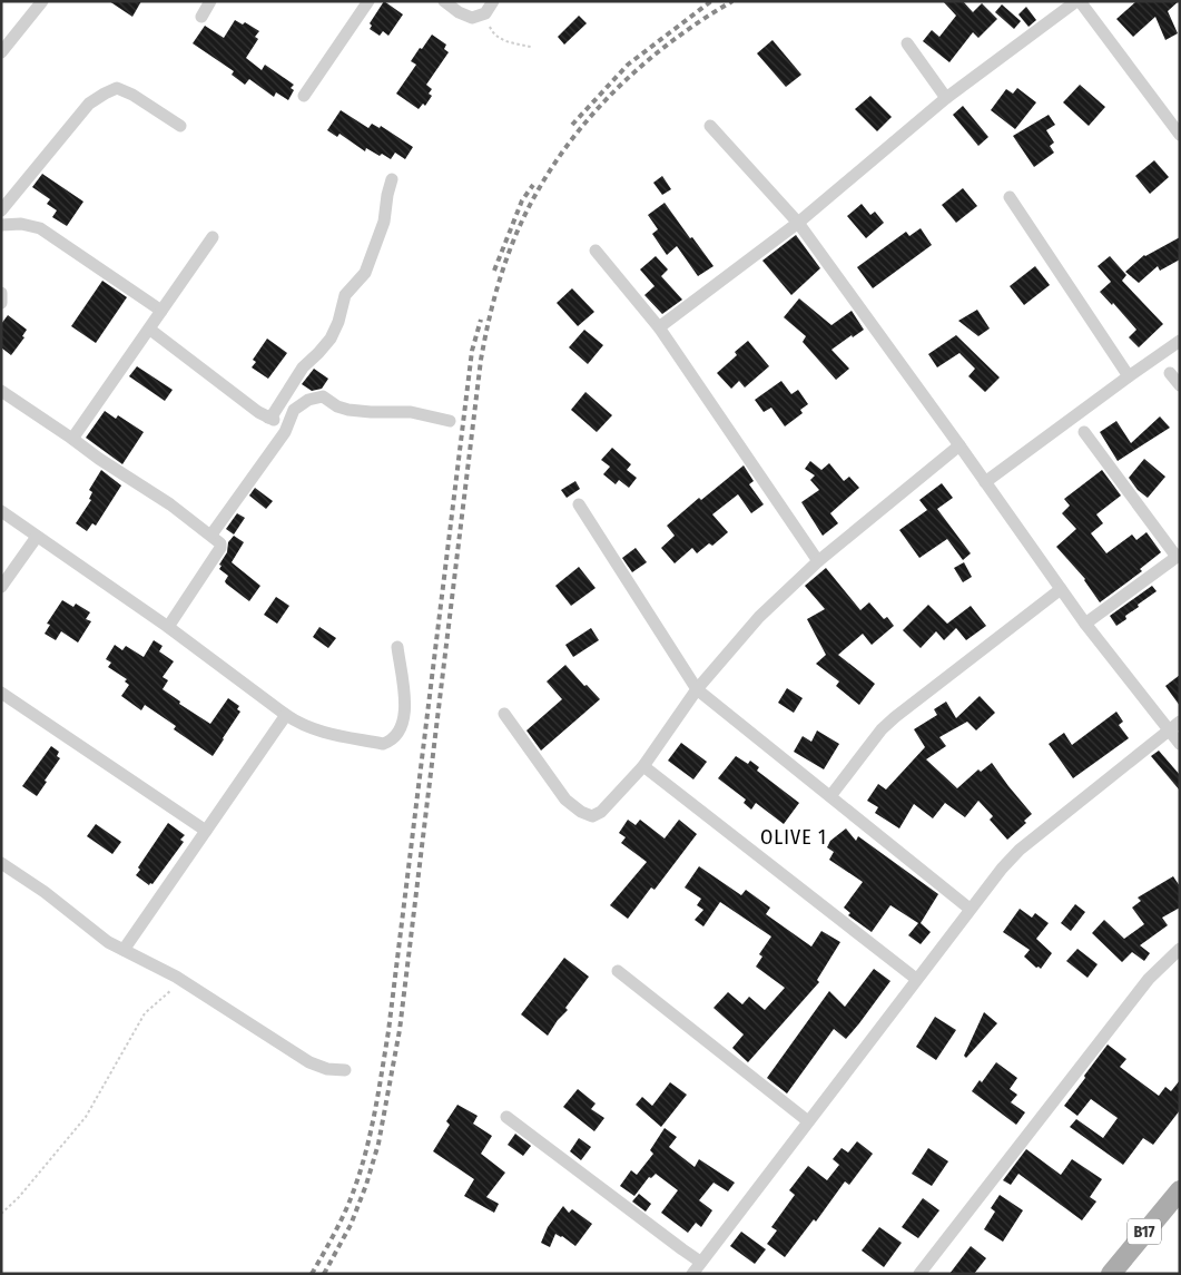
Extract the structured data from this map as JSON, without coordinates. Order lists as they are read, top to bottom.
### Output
{
  "streets": {
    "main road": ["B17"]
  },
  "districts": ["OLIVE 1"]
}
